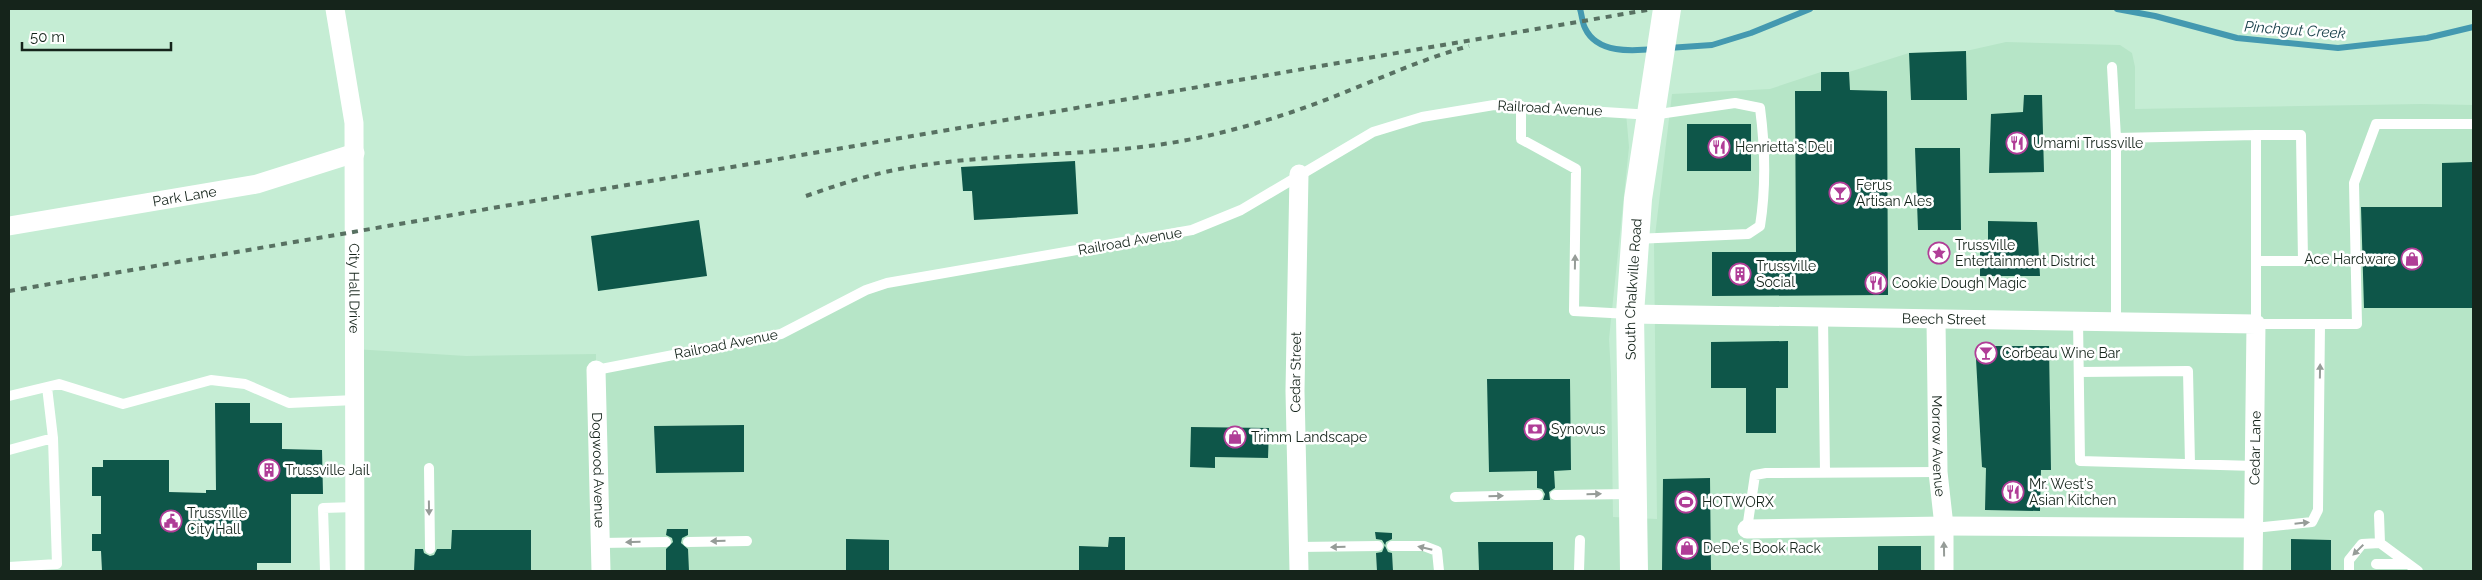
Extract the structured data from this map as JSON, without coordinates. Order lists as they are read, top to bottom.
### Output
{
  "streets": {
    "main road": ["South Chalkville Road"],
    "street": [
      "Park Lane",
      "City Hall Drive",
      "Beech Street",
      "Cedar Street",
      "Morrow Avenue",
      "Cedar Lane",
      "Dogwood Avenue"
    ],
    "lane": ["Railroad Avenue"]
  },
  "crossings": [
    ["Railroad Avenue", "South Chalkville Road"],
    ["Railroad Avenue", "Cedar Street"],
    ["Railroad Avenue", "Dogwood Avenue"],
    ["Park Lane", "City Hall Drive"],
    ["South Chalkville Road", "Beech Street"],
    ["Beech Street", "Morrow Avenue"],
    ["Beech Street", "Cedar Lane"]
  ],
  "water": ["Pinchgut Creek"],
  "places": {
    "restaurant": [
      "Umami Trussville",
      "Henrietta's Deli",
      "Cookie Dough Magic",
      "Mr. West's Asian Kitchen"
    ],
    "bar": ["Ferus Artisan Ales", "Corbeau Wine Bar"],
    "place": ["Trussville Entertainment District"],
    "shop": ["Ace Hardware", "Trimm Landscape", "DeDe's Book Rack"],
    "building": ["Trussville Social", "Trussville Jail"],
    "bank": ["Synovus"],
    "sports": ["HOTWORX"],
    "public building": ["Trussville City Hall"]
  },
  "scale_bar": "50 m"
}
